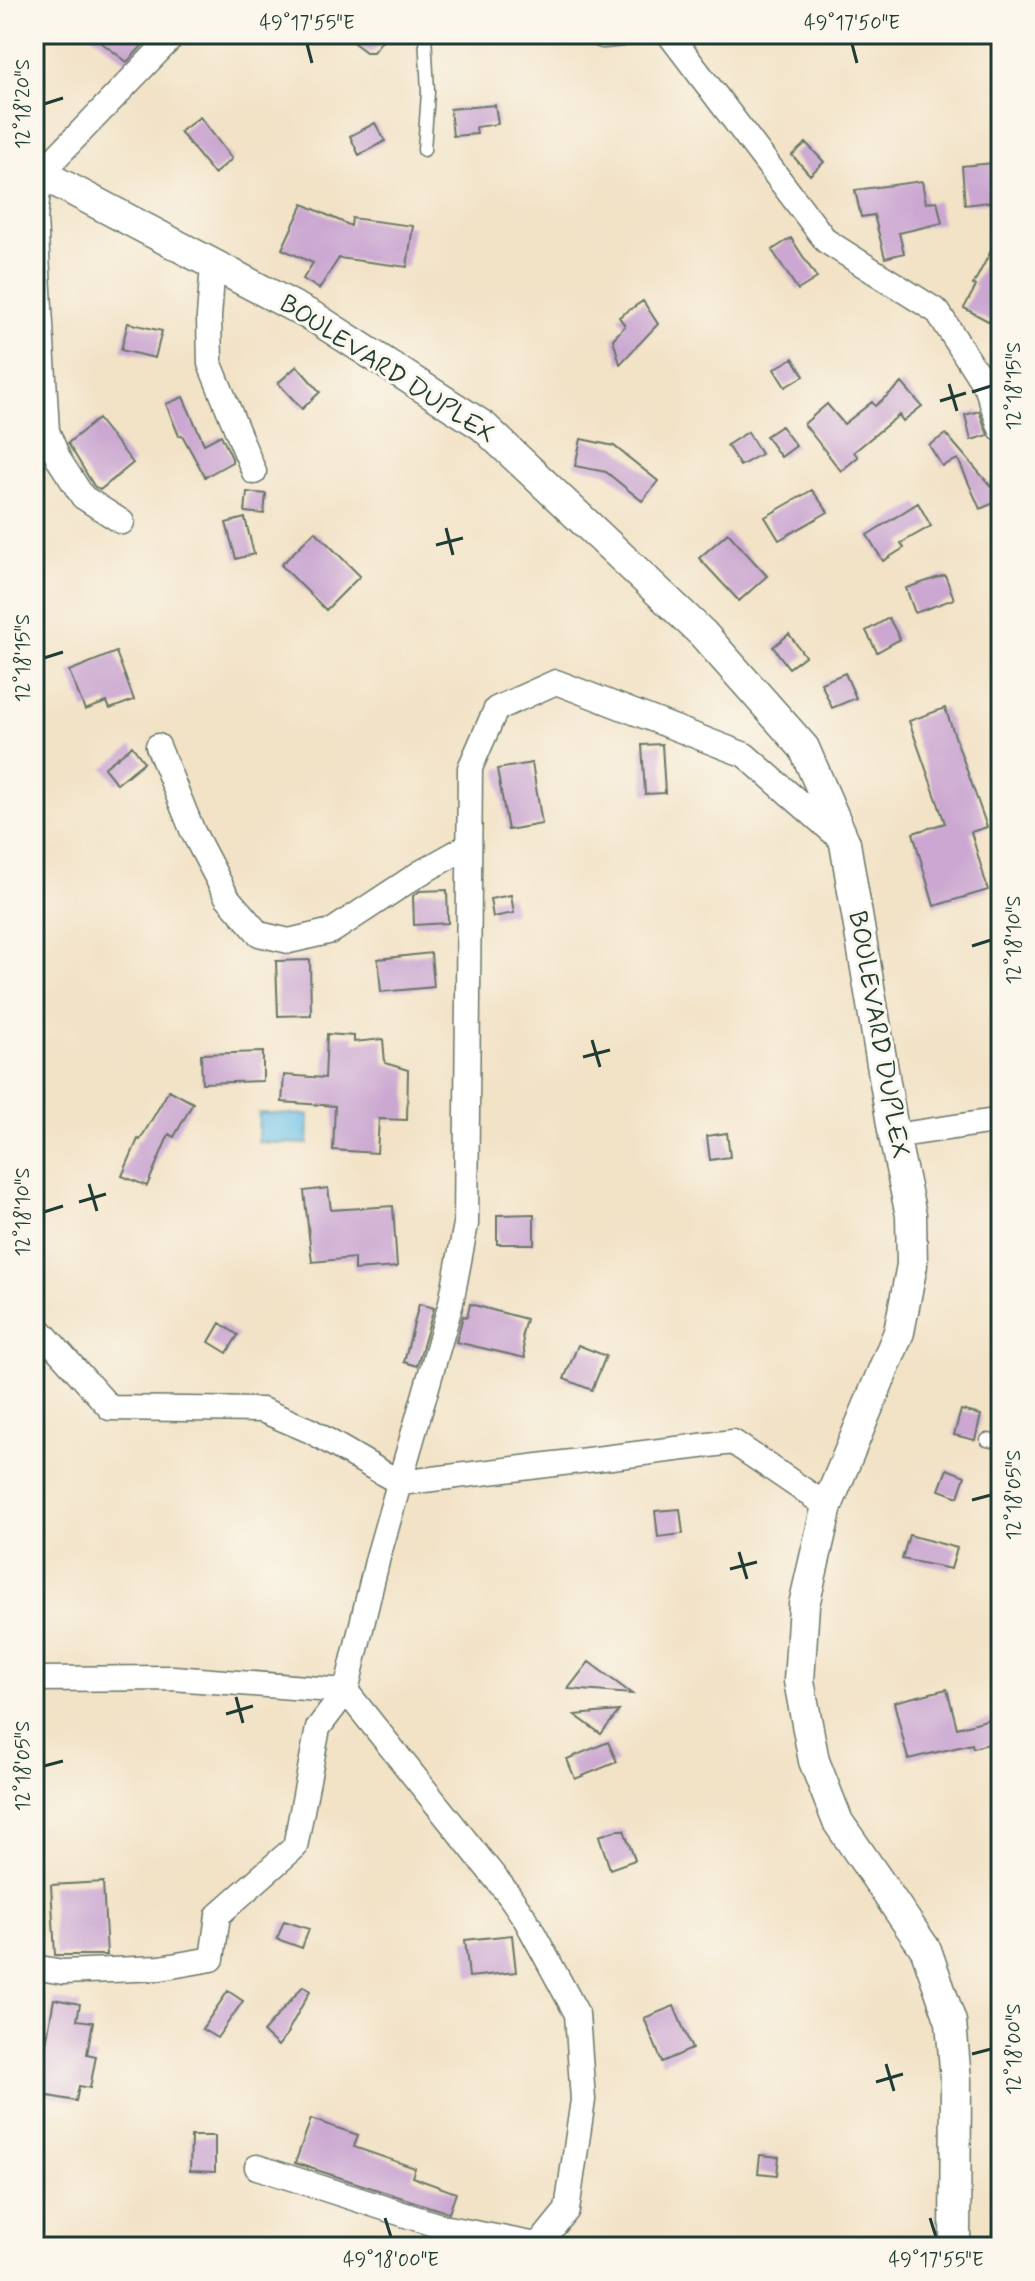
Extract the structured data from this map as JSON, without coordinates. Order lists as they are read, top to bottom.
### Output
{
  "streets": {
    "street": ["BOULEVARD DUPLEX"]
  },
  "coordinates": [
    "49°17'55\"E",
    "49°17'50\"E",
    "12°18'20\"S",
    "12°18'15\"S",
    "12°18'10\"S",
    "12°18'05\"S",
    "12°18'00\"S",
    "49°18'00\"E"
  ]
}
